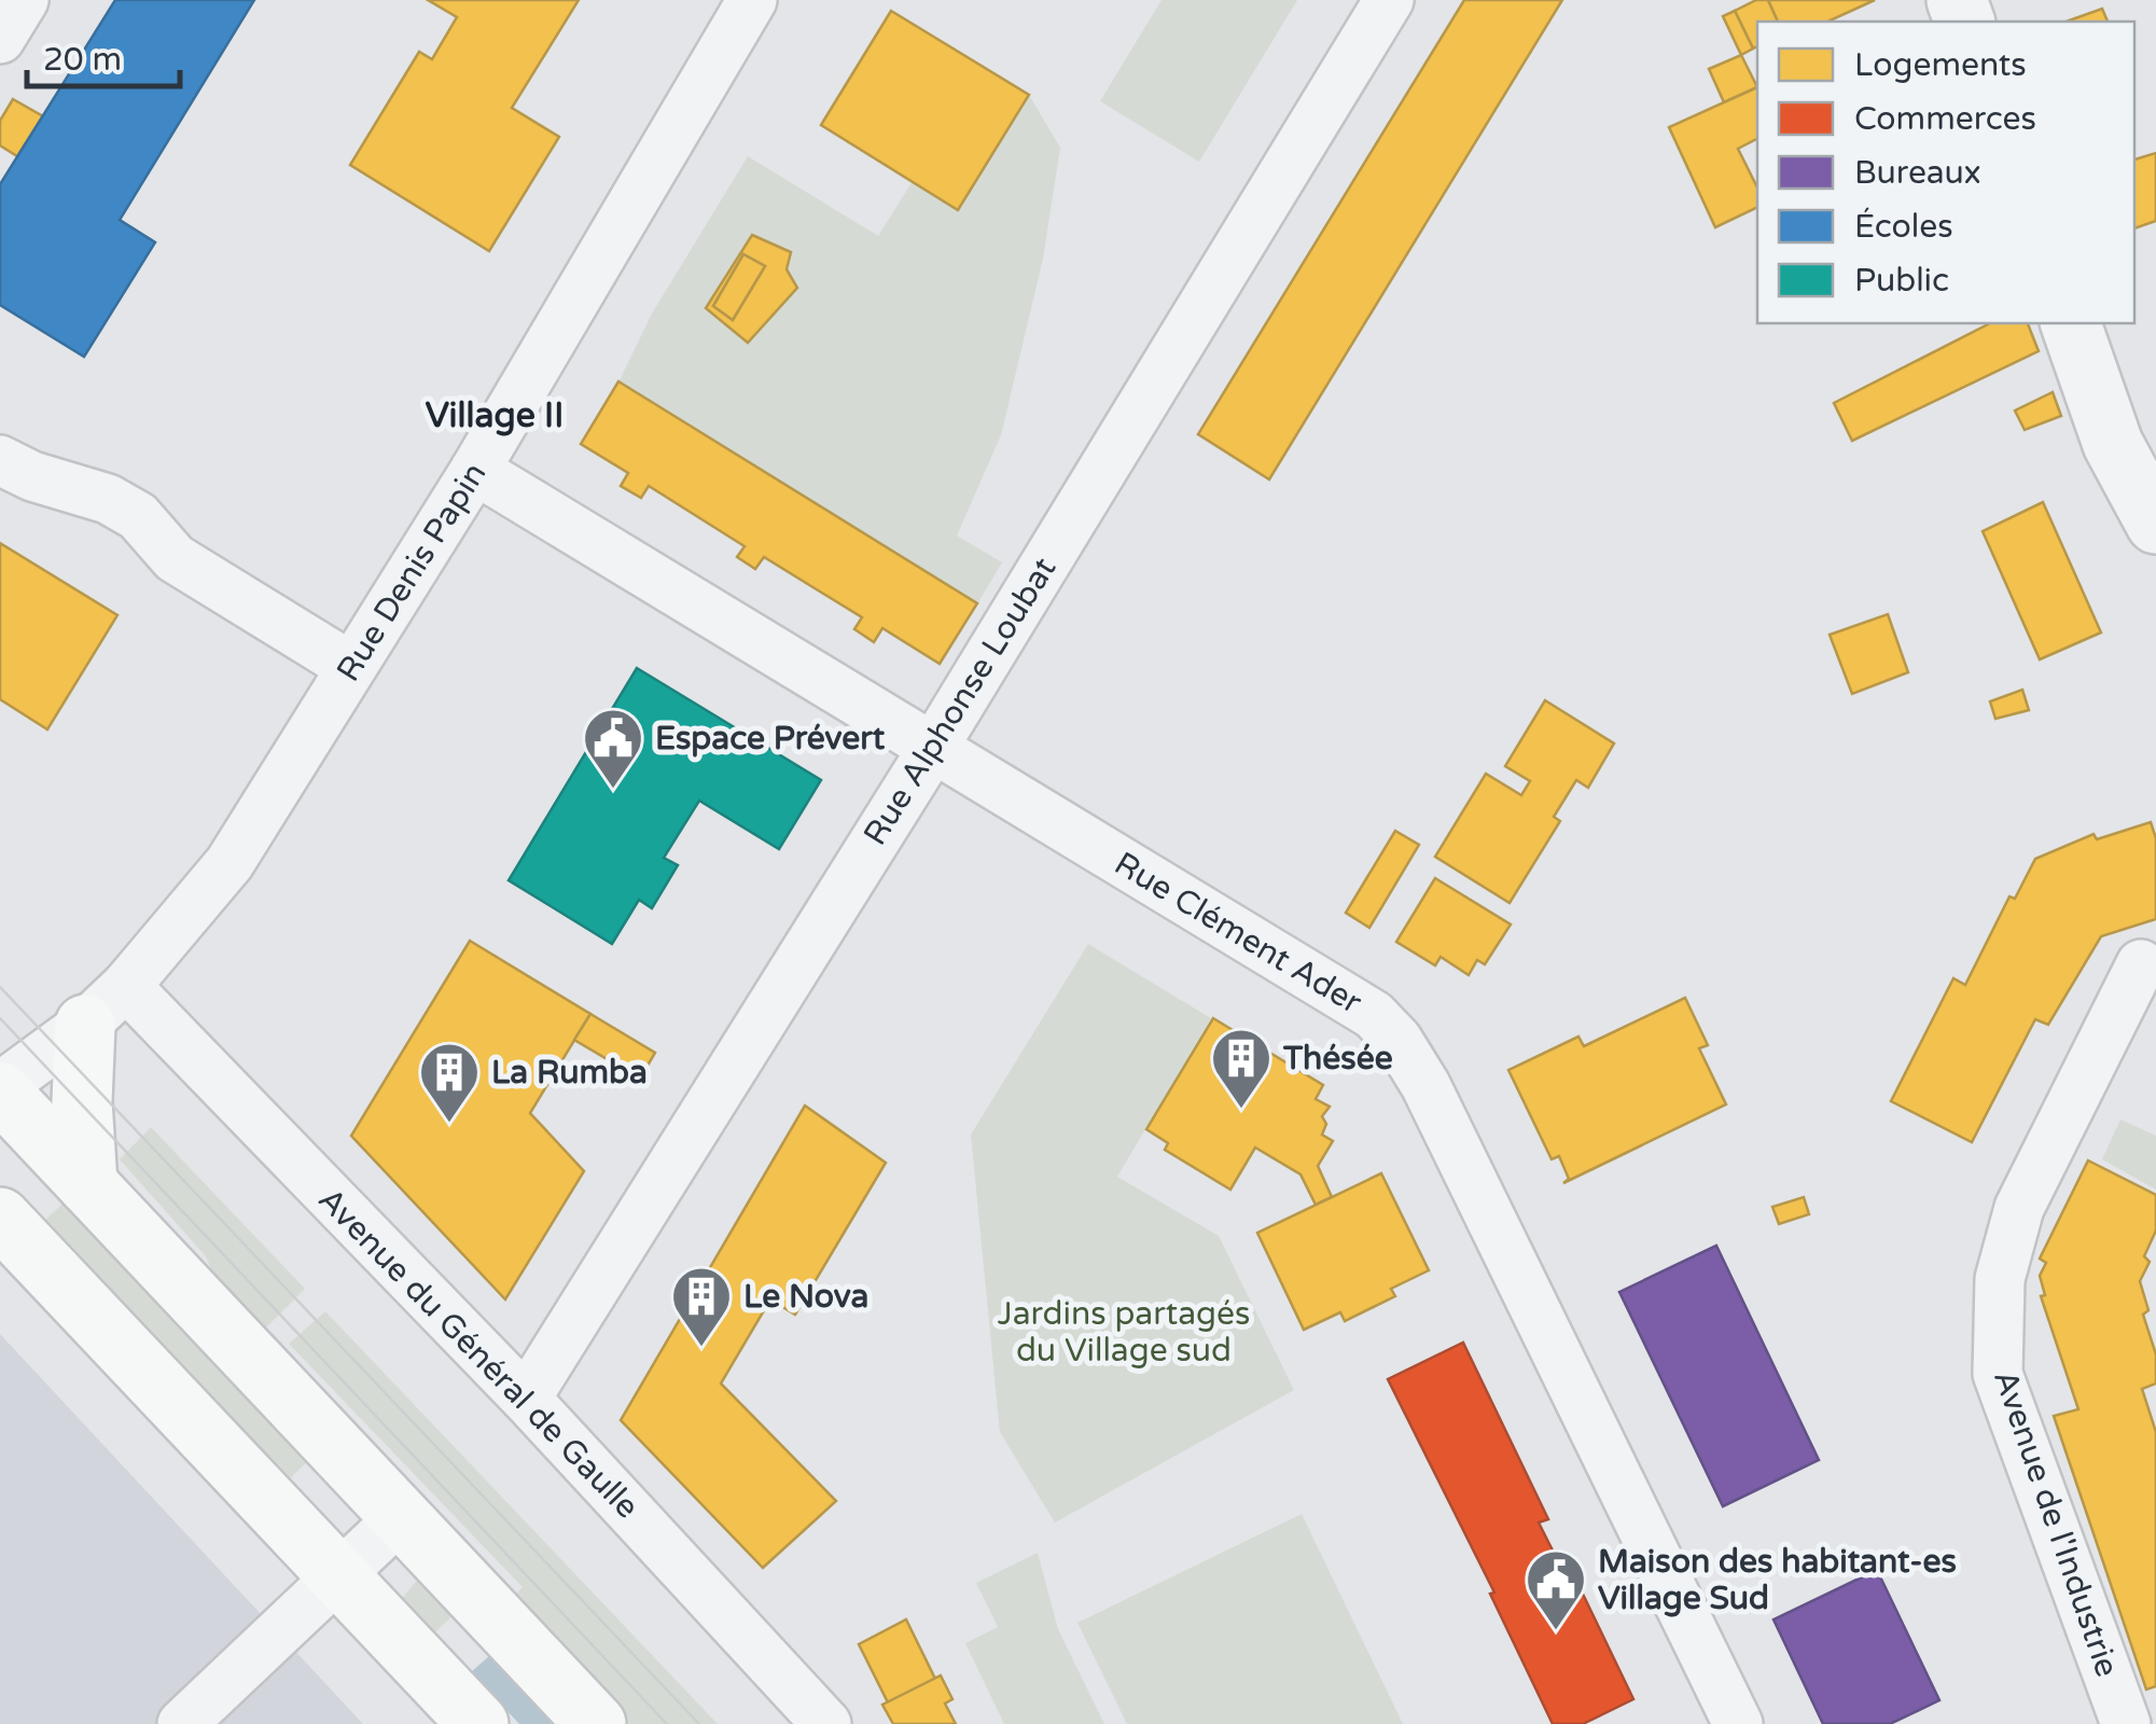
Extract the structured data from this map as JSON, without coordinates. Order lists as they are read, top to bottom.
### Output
{
  "streets": {
    "street": [
      "Rue Denis Papin",
      "Rue Alphonse Loubat",
      "Rue Clément Ader",
      "Avenue du Général de Gaulle",
      "Avenue de l'Industrie"
    ]
  },
  "crossings": [
    ["Rue Denis Papin", "Rue Clément Ader"],
    ["Rue Denis Papin", "Avenue du Général de Gaulle"],
    ["Rue Alphonse Loubat", "Rue Clément Ader"],
    ["Rue Alphonse Loubat", "Avenue du Général de Gaulle"]
  ],
  "districts": ["Village II"],
  "parks": ["Jardins partagés du Village sud"],
  "places": {
    "public building": ["Espace Prévert", "Maison des habitant-es Village Sud"],
    "building": ["Thésée", "La Rumba", "Le Nova"]
  },
  "legend": [
    "Logements",
    "Commerces",
    "Bureaux",
    "Écoles",
    "Public"
  ],
  "scale_bar": "20 m"
}
